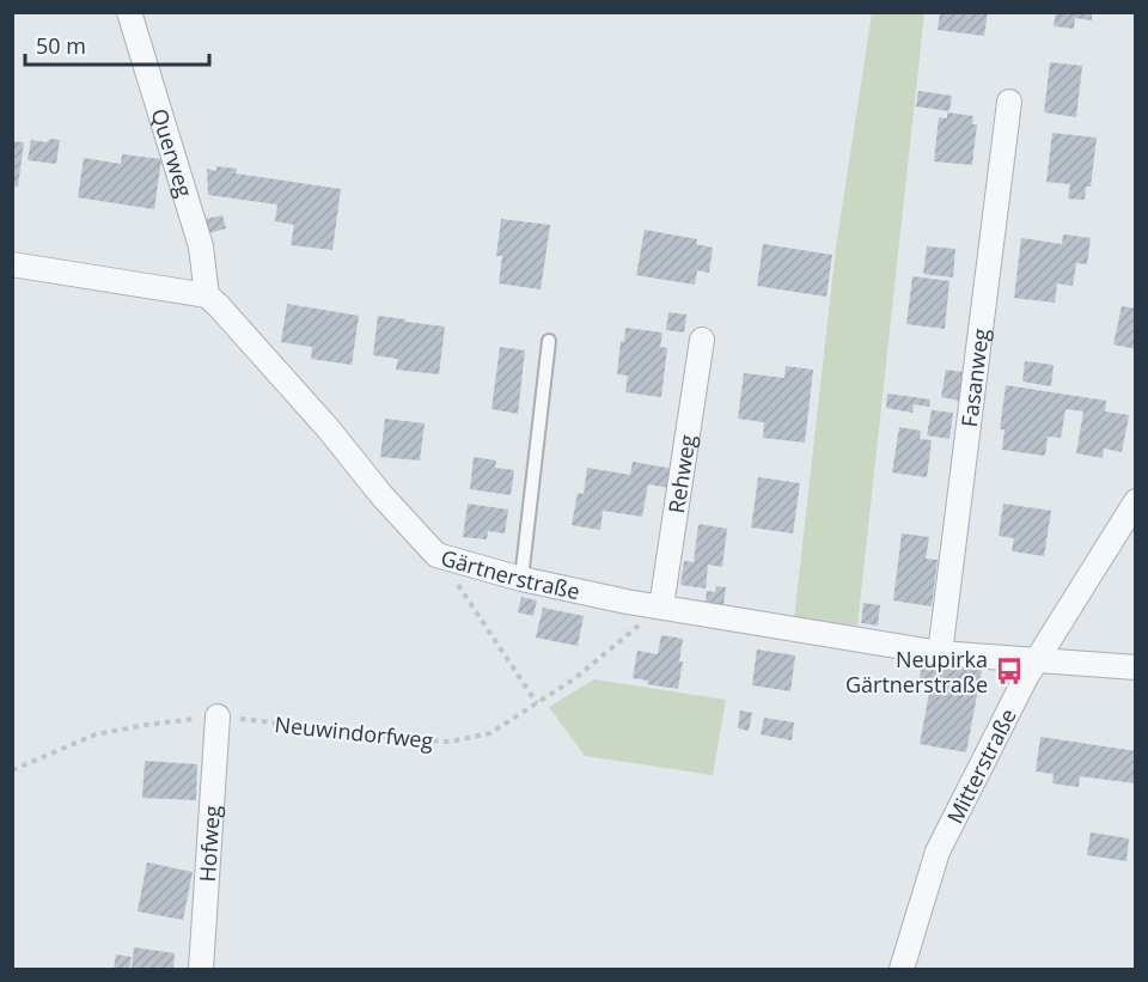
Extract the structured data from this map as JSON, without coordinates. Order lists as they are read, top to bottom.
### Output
{
  "streets": {
    "street": [
      "Querweg",
      "Fasanweg",
      "Rehweg",
      "Gärtnerstraße",
      "Mitterstraße",
      "Hofweg"
    ],
    "path": ["Neuwindorfweg"]
  },
  "crossings": [
    ["Querweg", "Gärtnerstraße"],
    ["Fasanweg", "Gärtnerstraße"],
    ["Rehweg", "Gärtnerstraße"],
    ["Rehweg", "Neuwindorfweg"],
    ["Gärtnerstraße", "Neuwindorfweg"],
    ["Gärtnerstraße", "Mitterstraße"],
    ["Neuwindorfweg", "Hofweg"]
  ],
  "places": {
    "bus stop": ["Neupirka Gärtnerstraße"]
  },
  "scale_bar": "50 m"
}
